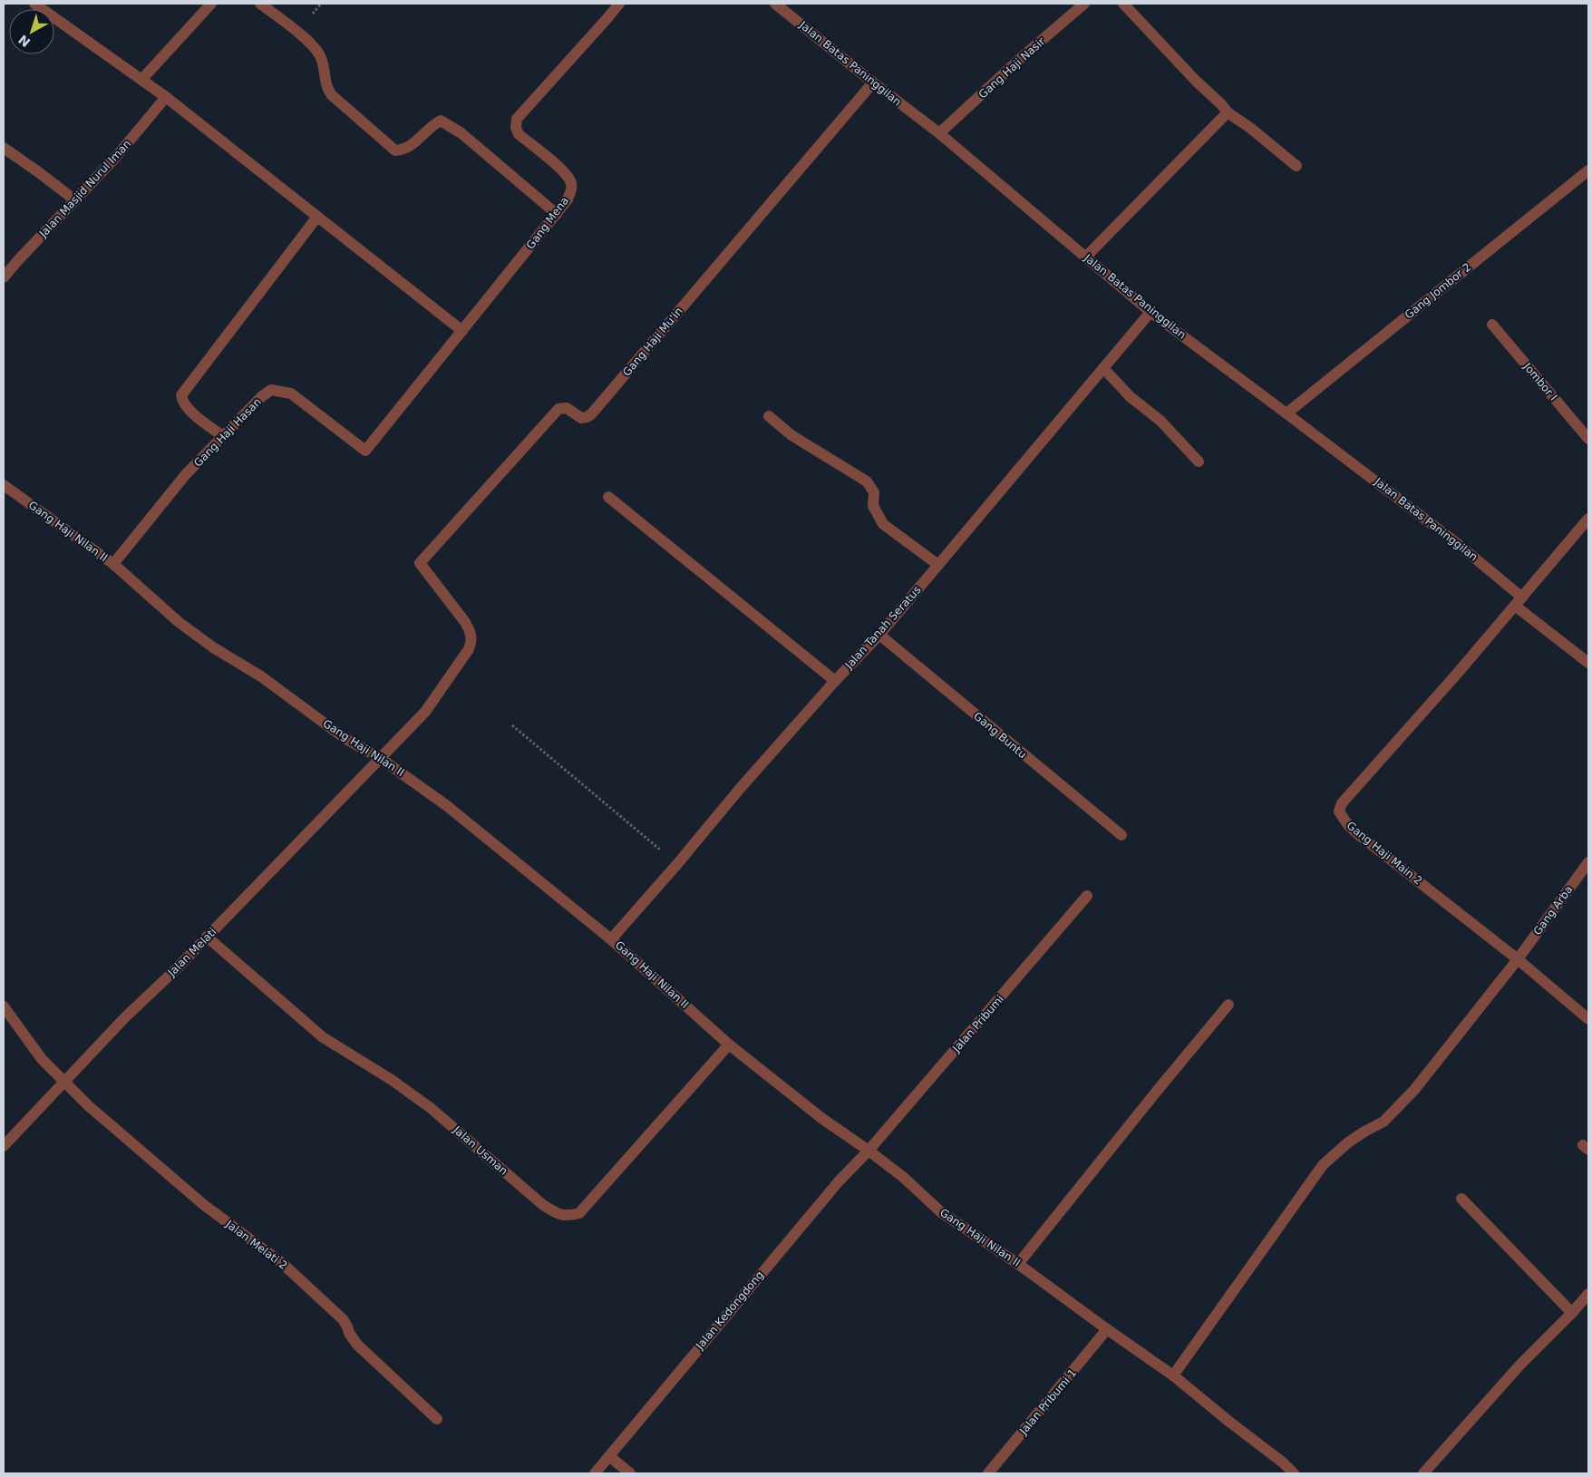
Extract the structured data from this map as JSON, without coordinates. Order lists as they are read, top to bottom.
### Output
{
  "streets": {
    "street": [
      "Jalan Batas Paninggilan",
      "Gang Haji Nasir",
      "Jalan Masjid Nurul Iman",
      "Gang Mena",
      "Gang Jombor 2",
      "Gang Haji Mu'in",
      "Jombor I",
      "Gang Haji Hasan",
      "Gang Haji Nilan II",
      "Jalan Tanah Seratus",
      "Gang Buntu",
      "Gang Haji Main 2",
      "Gang Arba",
      "Jalan Melati",
      "Jalan Pribumi",
      "Jalan Usman",
      "Jalan Melati 2",
      "Jalan Kedongdong",
      "Jalan Pribumi 1"
    ]
  },
  "crossings": [
    ["Jalan Batas Paninggilan", "Gang Haji Nasir"],
    ["Jalan Batas Paninggilan", "Gang Jombor 2"],
    ["Jalan Batas Paninggilan", "Gang Haji Mu'in"],
    ["Jalan Batas Paninggilan", "Jalan Tanah Seratus"],
    ["Jalan Batas Paninggilan", "Gang Haji Main 2"],
    ["Gang Mena", "Gang Haji Hasan"],
    ["Gang Haji Mu'in", "Gang Haji Nilan II"],
    ["Gang Haji Mu'in", "Jalan Melati"],
    ["Gang Haji Hasan", "Gang Haji Nilan II"],
    ["Gang Haji Nilan II", "Jalan Tanah Seratus"],
    ["Gang Haji Nilan II", "Gang Arba"],
    ["Gang Haji Nilan II", "Jalan Melati"],
    ["Gang Haji Nilan II", "Jalan Pribumi"],
    ["Gang Haji Nilan II", "Jalan Usman"],
    ["Gang Haji Nilan II", "Jalan Kedongdong"],
    ["Gang Haji Nilan II", "Jalan Pribumi 1"],
    ["Jalan Tanah Seratus", "Gang Buntu"],
    ["Gang Haji Main 2", "Gang Arba"],
    ["Jalan Melati", "Jalan Usman"],
    ["Jalan Melati", "Jalan Melati 2"],
    ["Jalan Pribumi", "Jalan Kedongdong"]
  ],
  "north": "bottom left"
}
